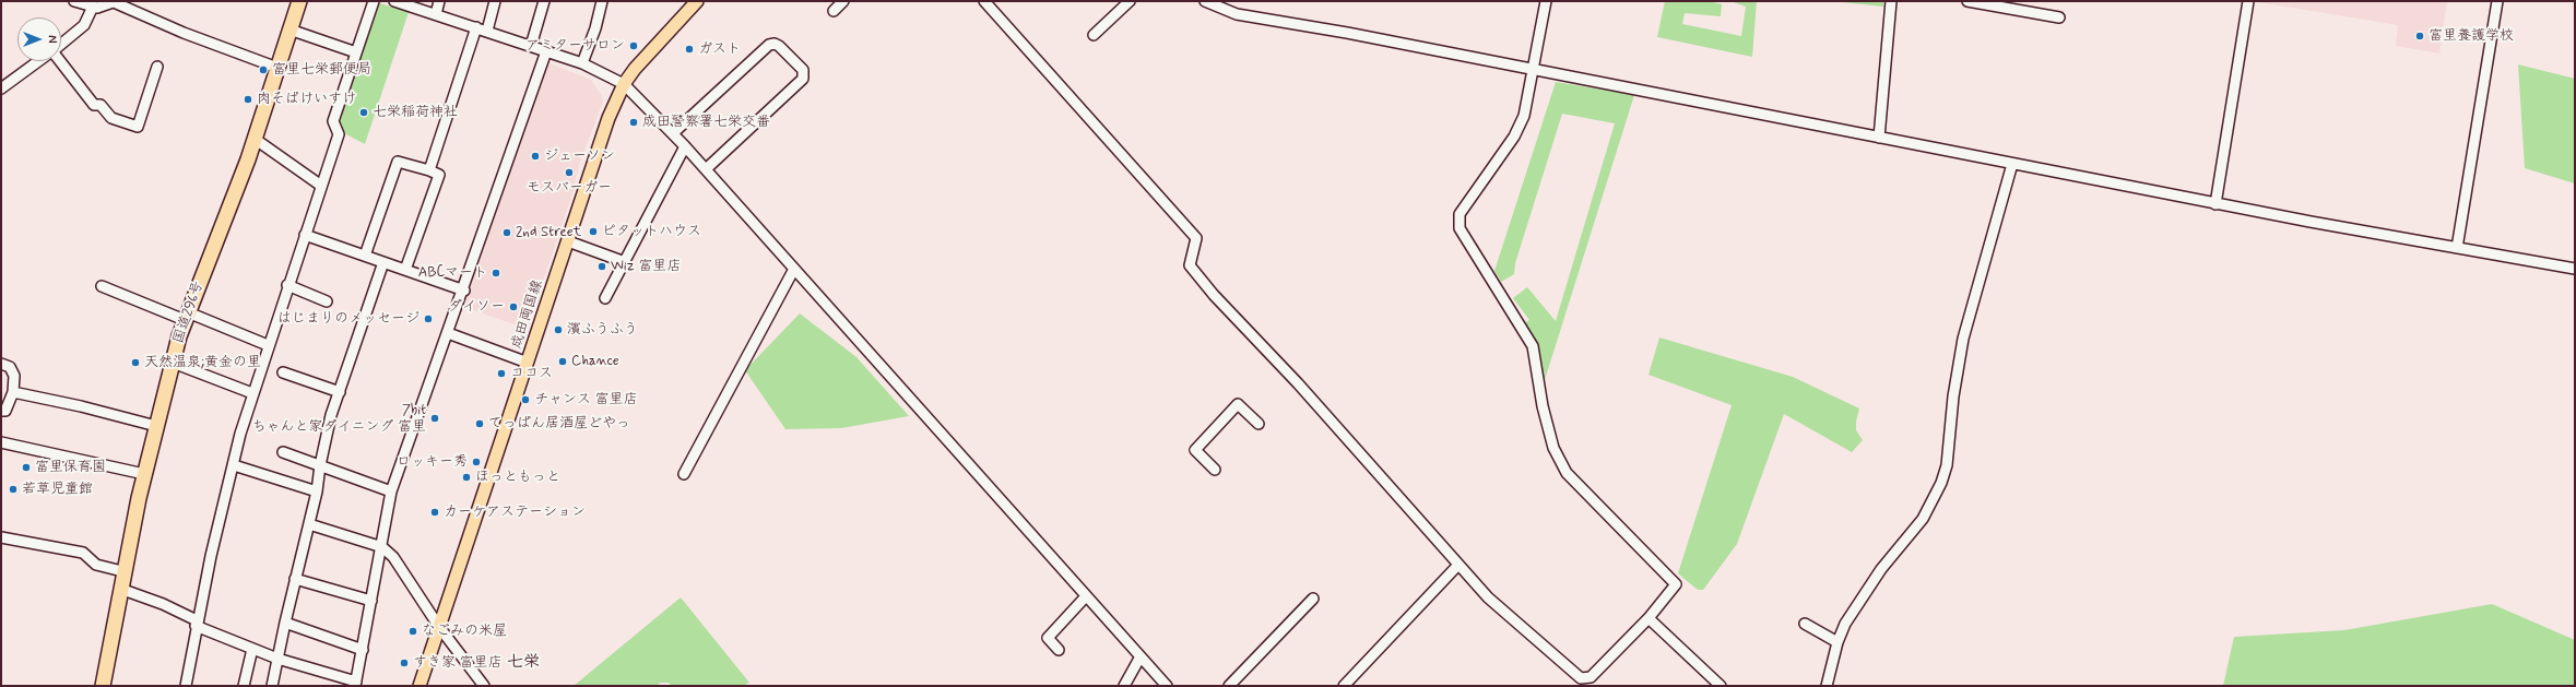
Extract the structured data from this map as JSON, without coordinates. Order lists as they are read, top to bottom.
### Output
{
  "streets": {
    "highway": ["国道296号"],
    "main road": ["成田両国線"]
  },
  "districts": ["七栄"],
  "places": [
    "富里養護学校",
    "アミターサロン",
    "ガスト",
    "富里七栄郵便局",
    "肉そばけいすけ",
    "七栄稲荷神社",
    "成田警察署七栄交番",
    "ジェーソン",
    "モスバーガー",
    "ピタットハウス",
    "2nd Street",
    "Wiz 富里店",
    "ABCマート",
    "ダイソー",
    "はじまりのメッセージ",
    "濱ふうふう",
    "Chance",
    "天然温泉;黄金の里",
    "ココス",
    "チャンス 富里店",
    "7bit ちゃんと家ダイニング 富里",
    "てっぱん居酒屋どやっ",
    "ロッキー秀",
    "富里保育園",
    "ほっともっと",
    "若草児童館",
    "カーケアステーション",
    "なごみの米屋",
    "すき家 富里店"
  ],
  "north": "right"
}
